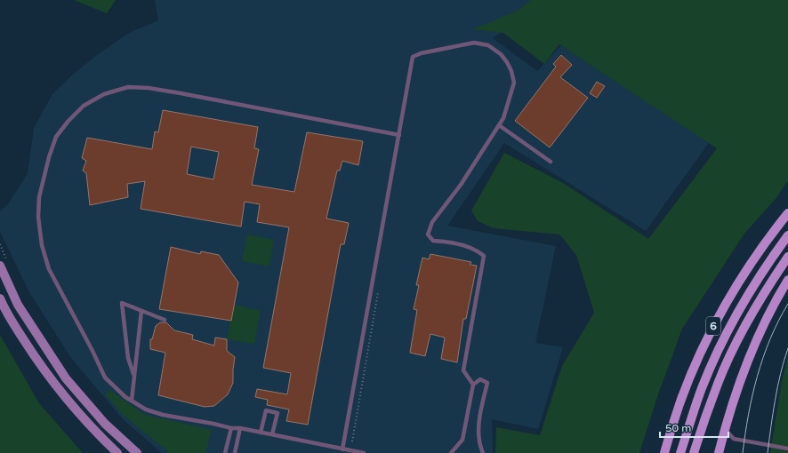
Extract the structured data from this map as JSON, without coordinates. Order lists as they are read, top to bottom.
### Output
{
  "streets": {
    "main road": ["6"]
  },
  "scale_bar": "50 m"
}
